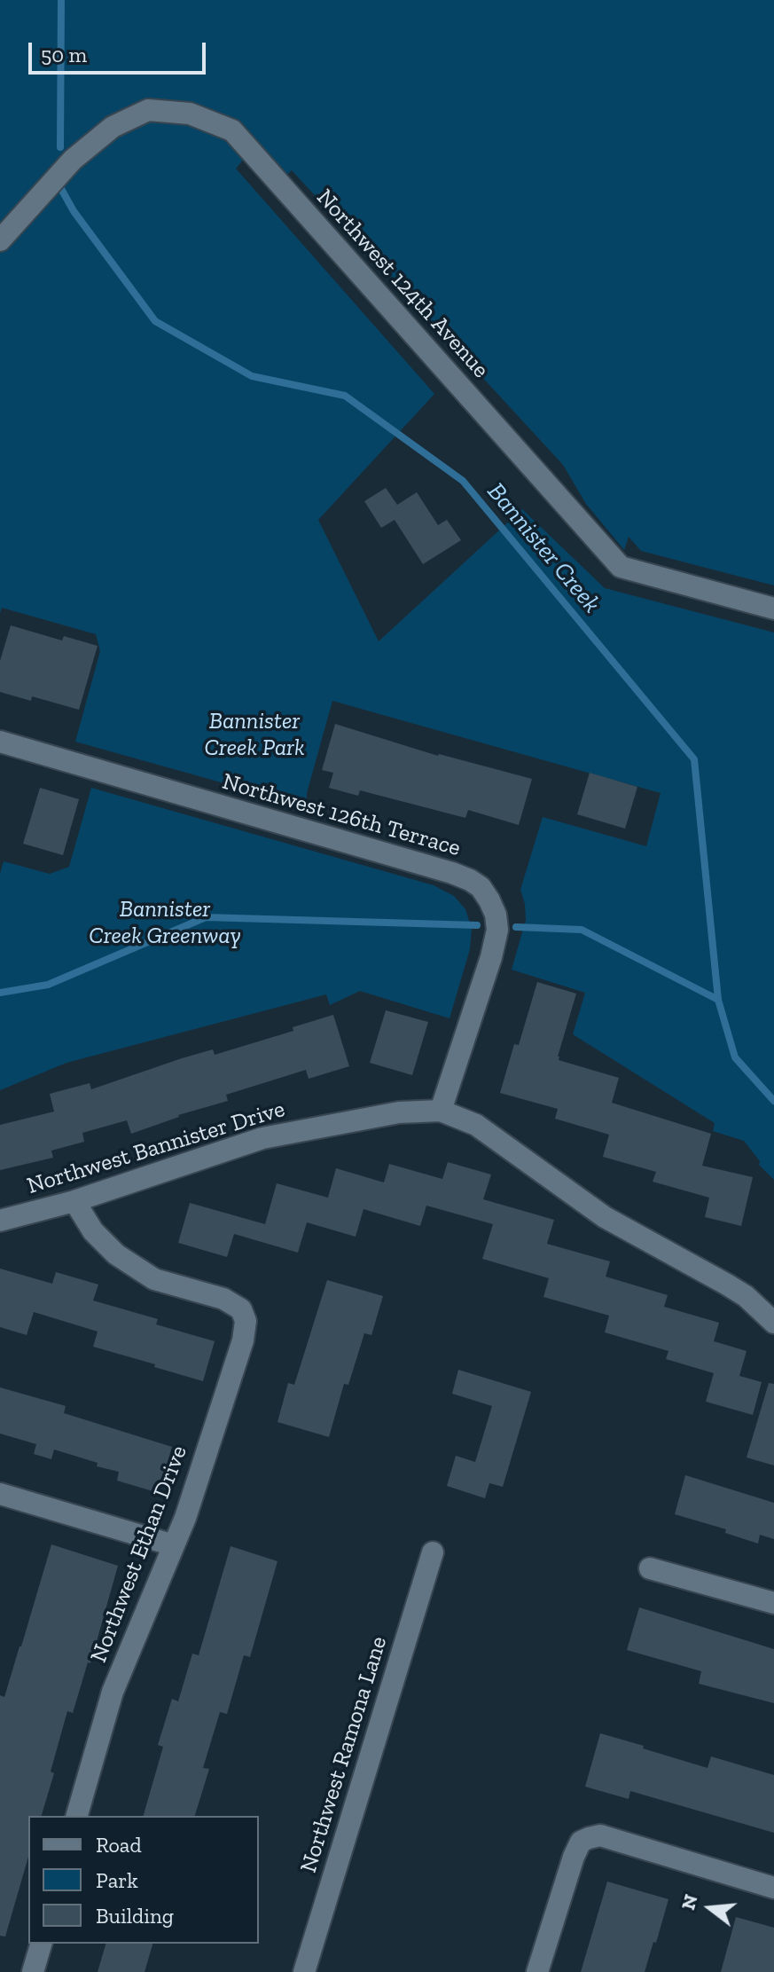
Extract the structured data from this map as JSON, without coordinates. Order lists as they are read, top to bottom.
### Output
{
  "streets": {
    "street": [
      "Northwest 124th Avenue",
      "Northwest 126th Terrace",
      "Northwest Bannister Drive",
      "Northwest Ethan Drive",
      "Northwest Ramona Lane"
    ]
  },
  "crossings": [
    ["Northwest 126th Terrace", "Northwest Bannister Drive"],
    ["Northwest Bannister Drive", "Northwest Ethan Drive"]
  ],
  "water": ["Bannister Creek"],
  "parks": ["Bannister Creek Park", "Bannister Creek Greenway"],
  "legend": ["Road", "Park", "Building"],
  "scale_bar": "50 m",
  "north": "left"
}
